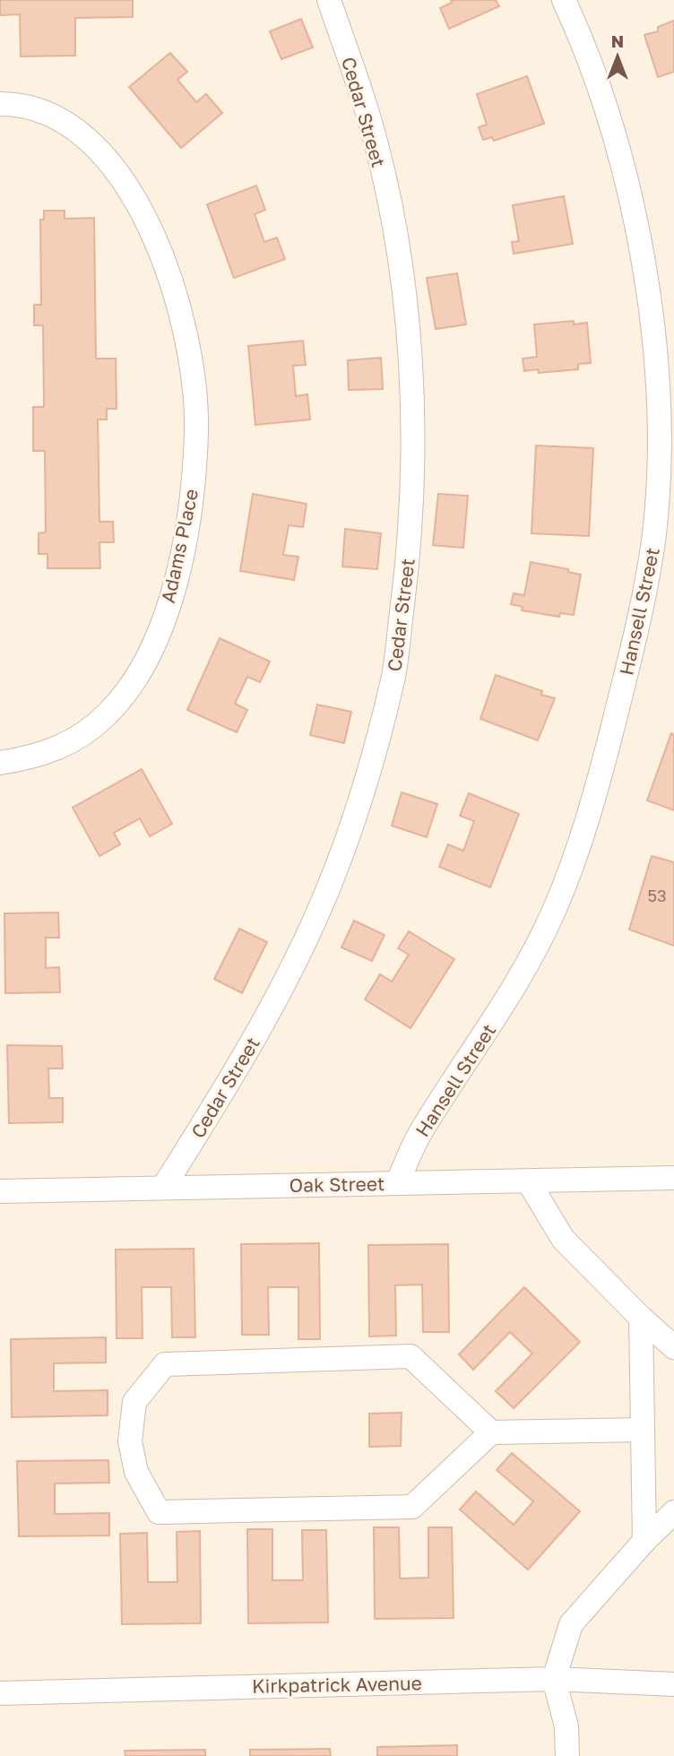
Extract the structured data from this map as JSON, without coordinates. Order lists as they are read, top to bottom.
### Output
{
  "streets": {
    "street": [
      "Cedar Street",
      "Adams Place",
      "Hansell Street",
      "Oak Street",
      "Kirkpatrick Avenue"
    ]
  },
  "crossings": [
    ["Cedar Street", "Oak Street"],
    ["Hansell Street", "Oak Street"]
  ],
  "house_numbers": ["53"],
  "north": "top"
}
